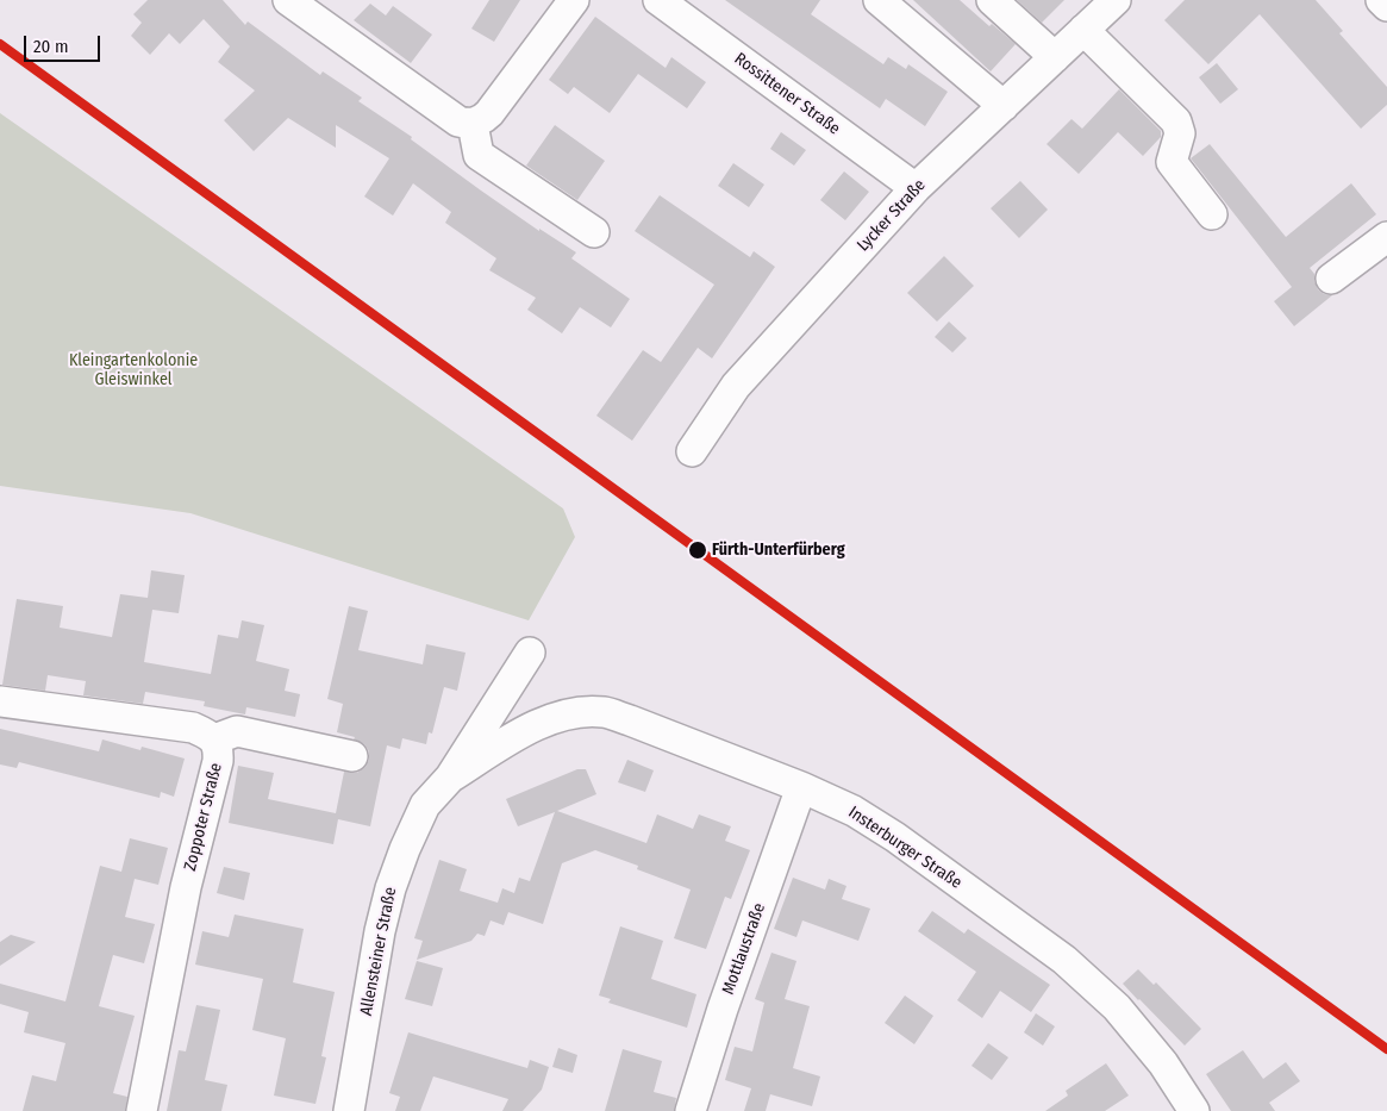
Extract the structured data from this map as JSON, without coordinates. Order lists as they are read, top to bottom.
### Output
{
  "streets": {
    "street": [
      "Rossittener Straße",
      "Lycker Straße",
      "Zoppoter Straße",
      "Insterburger Straße",
      "Mottlaustraße",
      "Allensteiner Straße"
    ]
  },
  "crossings": [
    ["Rossittener Straße", "Lycker Straße"],
    ["Insterburger Straße", "Mottlaustraße"],
    ["Insterburger Straße", "Allensteiner Straße"]
  ],
  "parks": ["Kleingartenkolonie Gleiswinkel"],
  "places": ["Fürth-Unterfürberg"],
  "scale_bar": "20 m"
}
